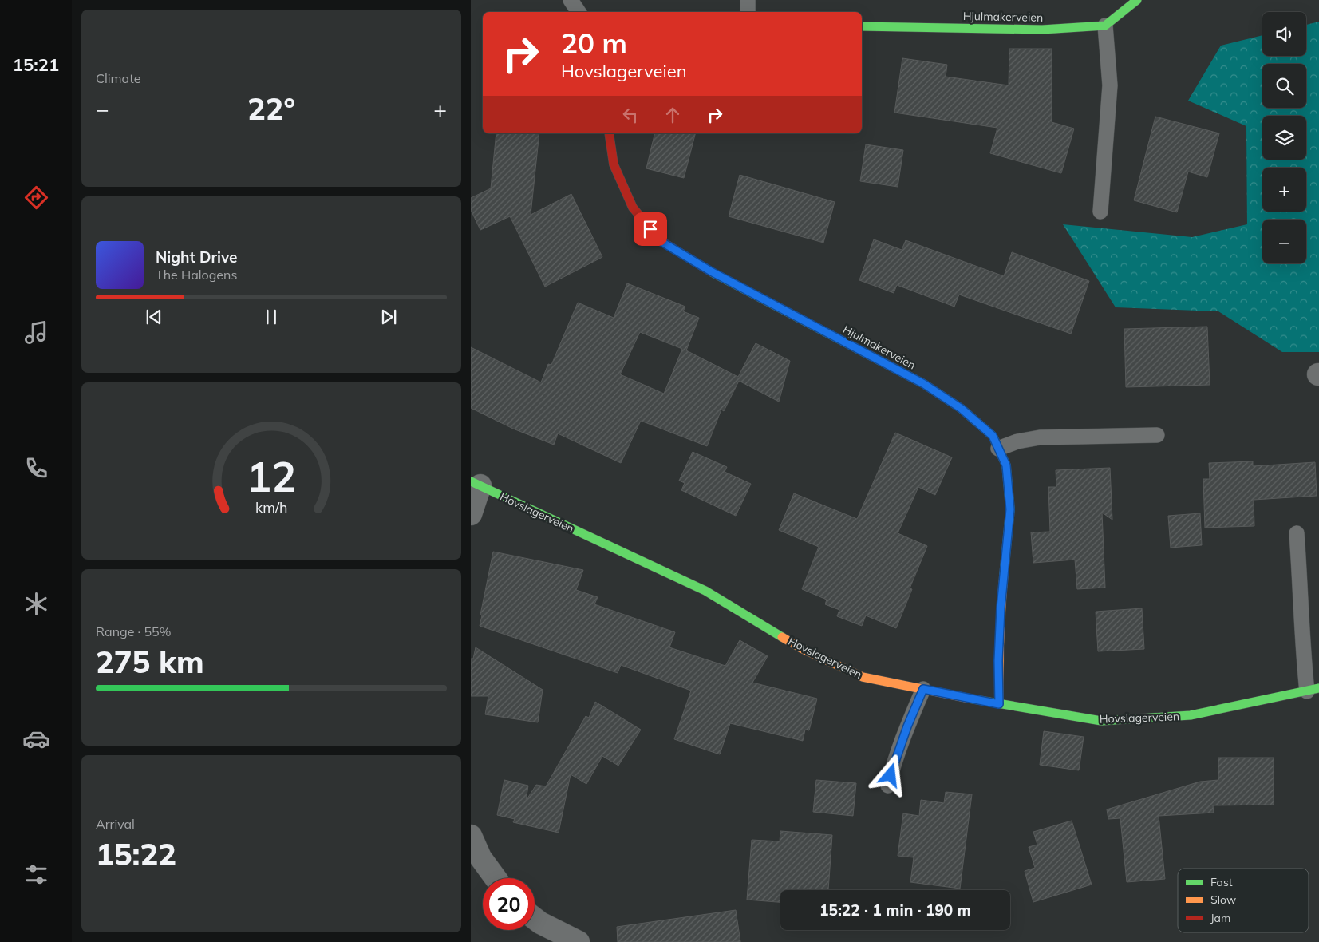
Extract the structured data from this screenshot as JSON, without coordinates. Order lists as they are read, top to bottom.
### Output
{
  "streets": {
    "street": ["Hjulmakerveien", "Hovslagerveien"]
  },
  "crossings": [
    ["Hjulmakerveien", "Hovslagerveien"]
  ],
  "legend": ["Fast", "Slow", "Jam"],
  "page": {
    "tabs": "15:21",
    "tile": [
      "Climate",
      ["Range · 55%", "275 km"],
      ["Arrival", "15:22"]
    ],
    "map_buttons": ["+", "−"],
    "turn": ["20 m", "Hovslagerveien"],
    "heat": ["−", "22°", "+"],
    "song": ["Night Drive", "The Halogens"],
    "limit": "20",
    "trip": "15:22 · 1 min · 190 m",
    "gauge": ["12", "km/h"]
  }
}
